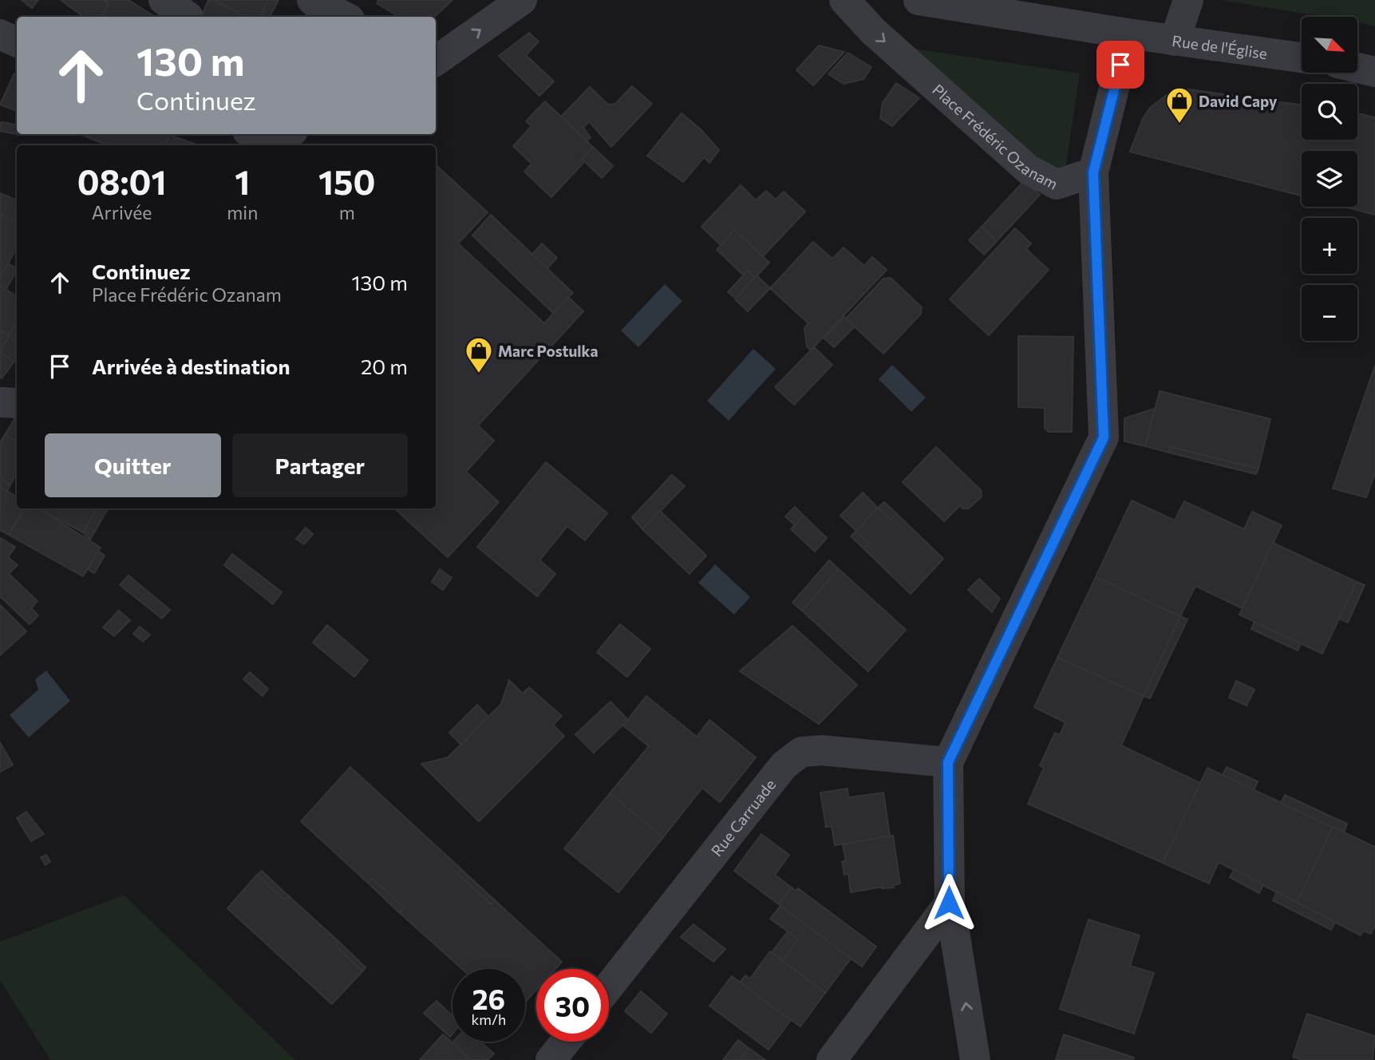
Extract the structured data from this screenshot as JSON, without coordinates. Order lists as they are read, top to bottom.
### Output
{
  "streets": {
    "street": ["Rue de l'Église", "Place Frédéric Ozanam", "Rue Carruade"]
  },
  "one_way": ["Place Frédéric Ozanam"],
  "places": {
    "shop": ["David Capy", "Marc Postulka"]
  },
  "north": "bottom right",
  "page": {
    "map_buttons": ["+", "−"],
    "turn": ["130 m", "Continuez"],
    "eta": [
      "08:01",
      "Arrivée",
      "1",
      "min",
      "150",
      "m"
    ],
    "list": [
      {
        "name": "Continuez",
        "note": "Place Frédéric Ozanam",
        "value": "130 m"
      },
      {
        "name": "Arrivée à destination",
        "value": "20 m"
      }
    ],
    "buttons": ["Quitter", "Partager"],
    "speed": "26 km/h",
    "limit": "30"
  }
}
